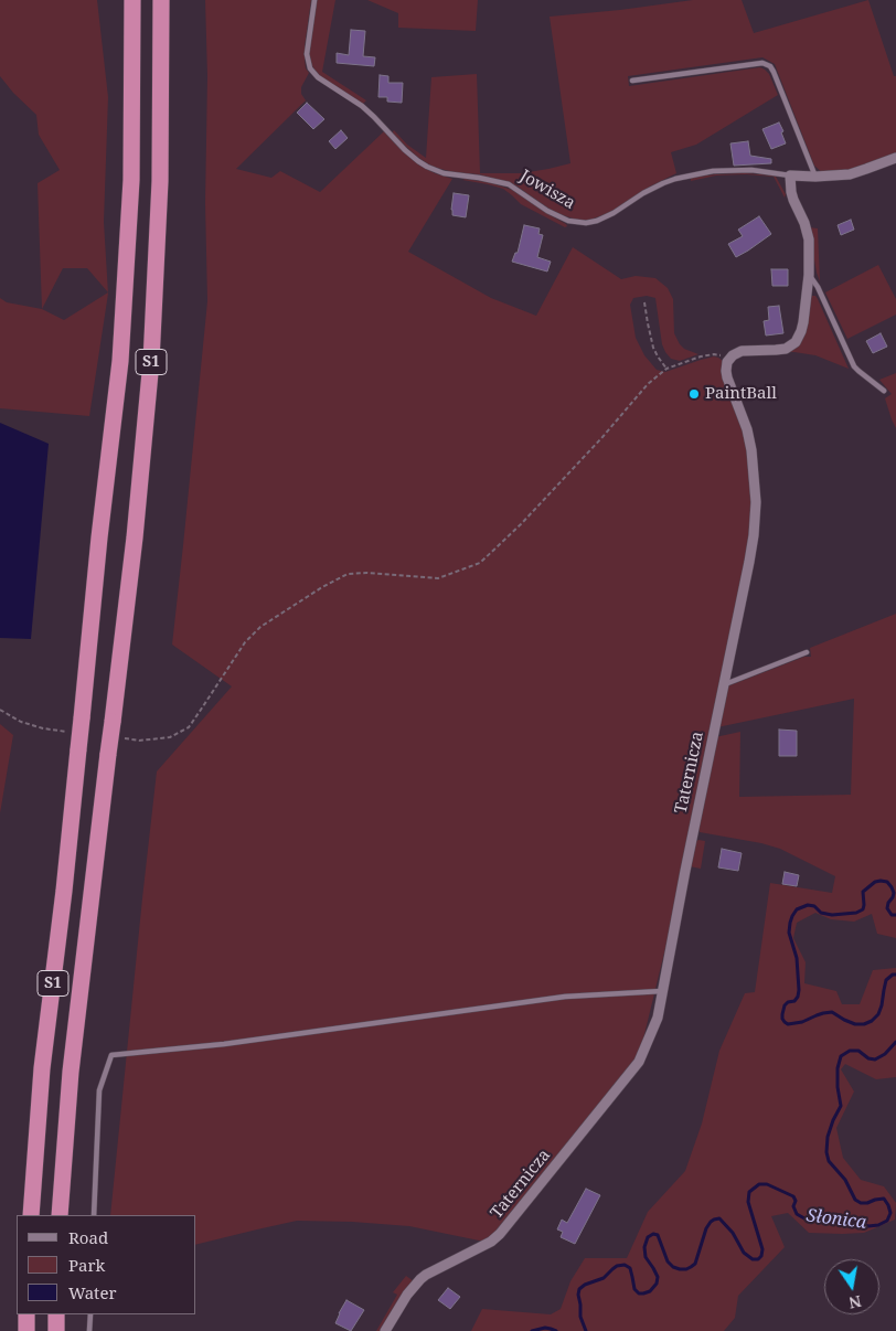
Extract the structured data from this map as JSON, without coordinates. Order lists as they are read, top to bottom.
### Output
{
  "streets": {
    "highway": ["S1"],
    "street": ["Jowisza", "Taternicza"]
  },
  "water": ["Słonica"],
  "places": ["PaintBall"],
  "legend": ["Road", "Park", "Water"],
  "north": "bottom"
}
